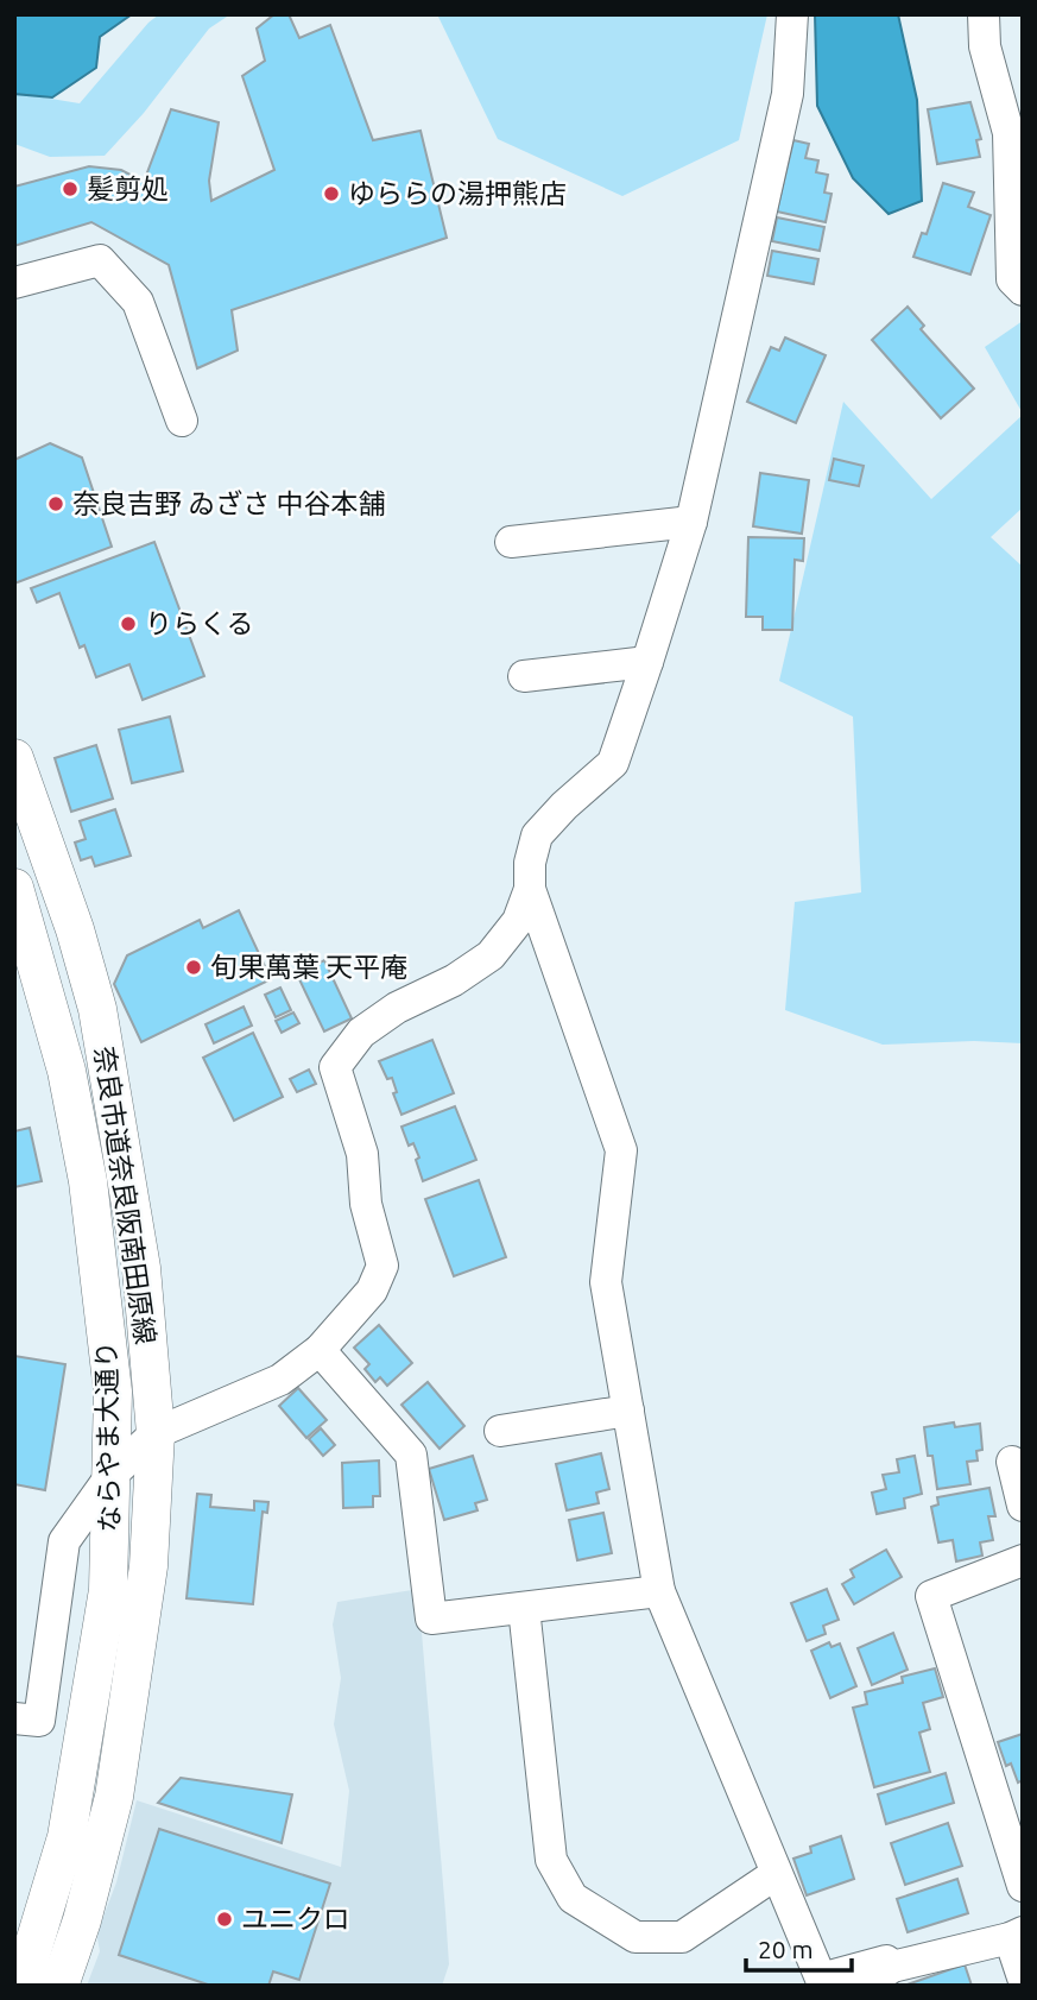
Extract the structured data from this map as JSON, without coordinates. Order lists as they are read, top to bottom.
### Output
{
  "streets": {
    "street": ["奈良市道奈良阪南田原線", "ならやま大通り"]
  },
  "places": [
    "髪剪処",
    "ゆららの湯押熊店",
    "奈良吉野 ゐざさ 中谷本舗",
    "りらくる",
    "旬果萬葉 天平庵",
    "ユニクロ"
  ],
  "scale_bar": "20 m"
}
